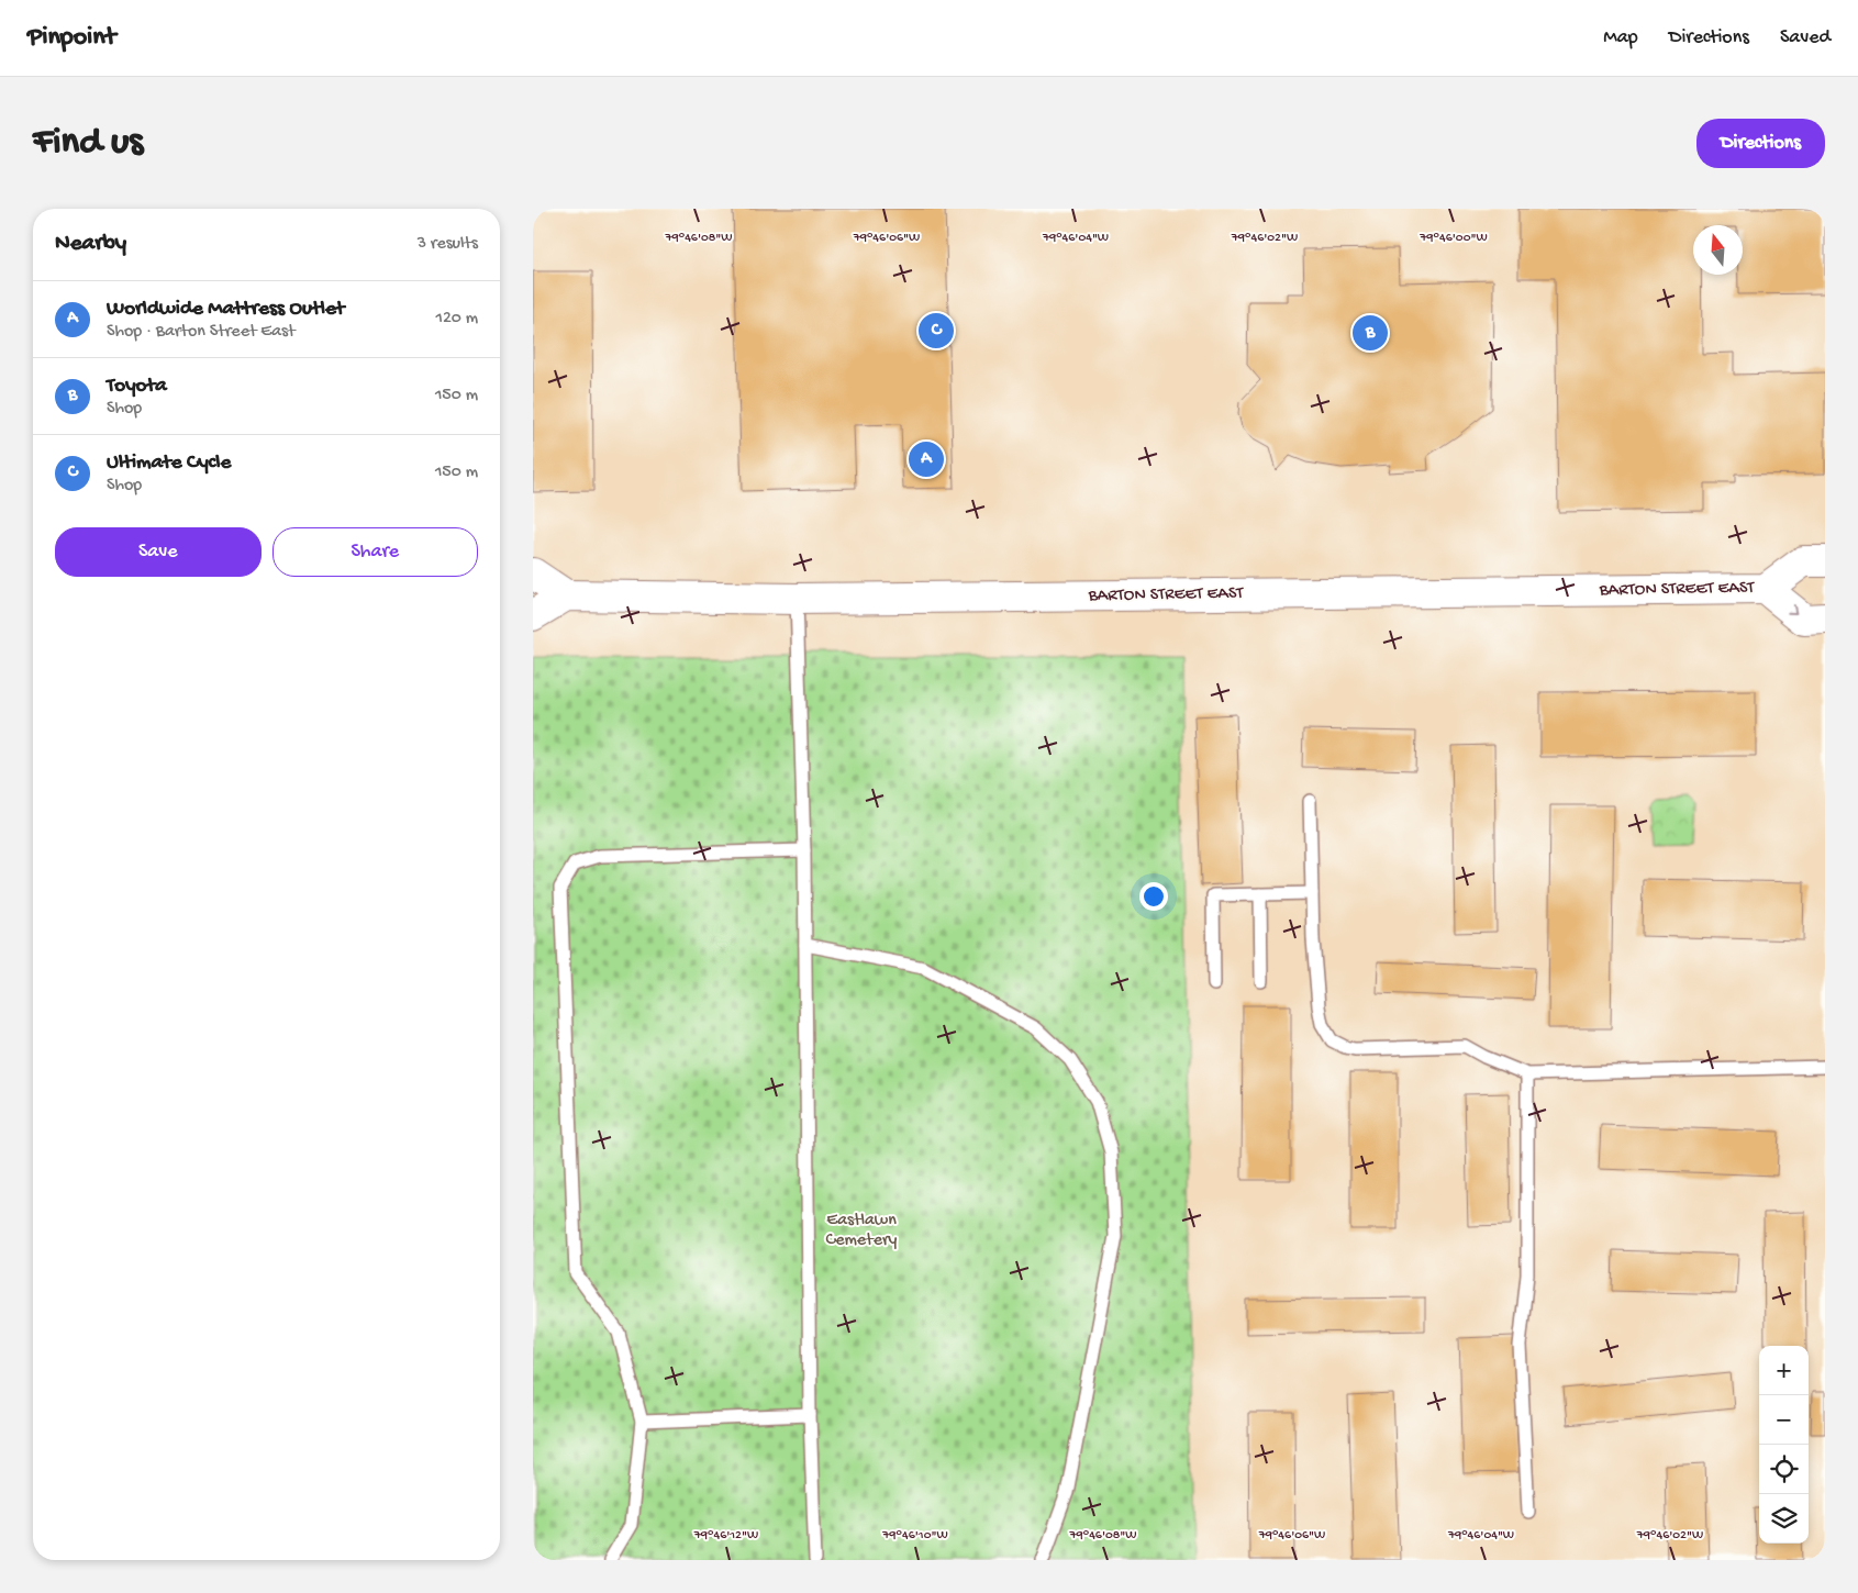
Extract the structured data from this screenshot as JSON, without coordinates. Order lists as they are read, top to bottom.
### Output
{
  "streets": {
    "main road": ["BARTON STREET EAST"]
  },
  "parks": ["Eastlawn Cemetery"],
  "north": "top",
  "page": {
    "header": "Pinpoint",
    "nav": ["Map", "Directions", "Saved"],
    "buttons": [
      "Directions",
      ["Save", "Share"]
    ],
    "title": "Find us",
    "heading": ["Nearby", "3 results"],
    "list": [
      {
        "mark": "A",
        "name": "Worldwide Mattress Outlet",
        "note": "Shop · Barton Street East",
        "value": "120 m"
      },
      {
        "mark": "B",
        "name": "Toyota",
        "note": "Shop",
        "value": "150 m"
      },
      {
        "mark": "C",
        "name": "Ultimate Cycle",
        "note": "Shop",
        "value": "150 m"
      }
    ],
    "pins": ["C", "B", "A"],
    "map_buttons": ["+", "−"]
  },
  "coordinates": [
    "79°46'08\"W",
    "79°46'06\"W",
    "79°46'04\"W",
    "79°46'02\"W",
    "79°46'00\"W",
    "79°46'12\"W",
    "79°46'10\"W"
  ]
}
